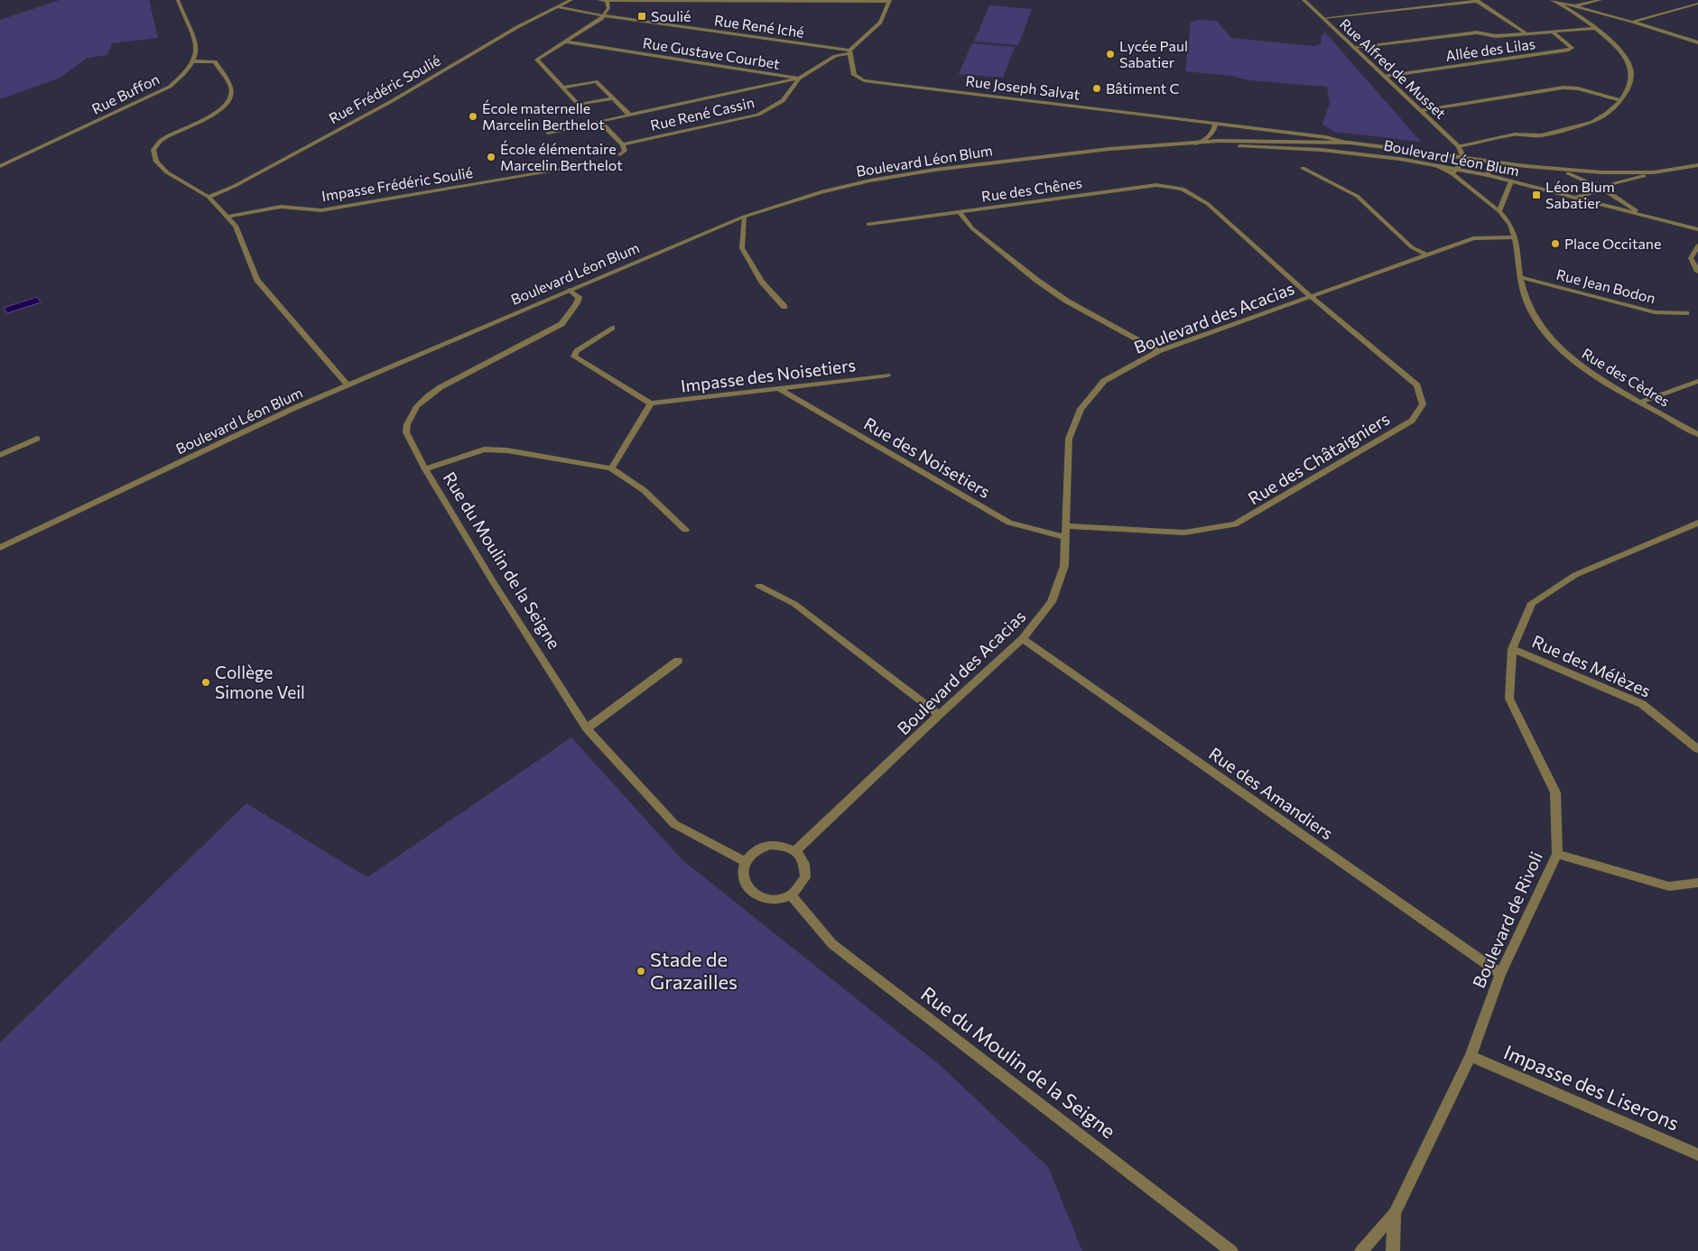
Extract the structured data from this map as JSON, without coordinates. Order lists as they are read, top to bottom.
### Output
{
  "streets": {
    "street": [
      "Rue René Iché",
      "Allée des Lilas",
      "Rue Gustave Courbet",
      "Rue Alfred de Musset",
      "Rue Joseph Salvat",
      "Rue Frédéric Soulié",
      "Rue Buffon",
      "Rue René Cassin",
      "Boulevard Léon Blum",
      "Impasse Frédéric Soulié",
      "Rue des Chênes",
      "Rue Jean Bodon",
      "Boulevard des Acacias",
      "Impasse des Noisetiers",
      "Rue des Cèdres",
      "Rue des Noisetiers",
      "Rue des Châtaigniers",
      "Rue du Moulin de la Seigne",
      "Rue des Mélèzes",
      "Rue des Amandiers",
      "Boulevard de Rivoli",
      "Impasse des Liserons"
    ]
  },
  "crossings": [
    ["Rue René Iché", "Rue Gustave Courbet"],
    ["Rue René Iché", "Rue Joseph Salvat"],
    ["Rue René Iché", "Rue Frédéric Soulié"],
    ["Allée des Lilas", "Rue Alfred de Musset"],
    ["Rue Gustave Courbet", "Rue Joseph Salvat"],
    ["Rue Gustave Courbet", "Rue René Cassin"],
    ["Rue Alfred de Musset", "Boulevard Léon Blum"],
    ["Rue Joseph Salvat", "Boulevard Léon Blum"],
    ["Boulevard Léon Blum", "Rue des Cèdres"],
    ["Boulevard Léon Blum", "Rue du Moulin de la Seigne"],
    ["Rue des Chênes", "Boulevard des Acacias"],
    ["Rue des Chênes", "Rue des Châtaigniers"],
    ["Rue Jean Bodon", "Rue des Cèdres"],
    ["Boulevard des Acacias", "Rue des Cèdres"],
    ["Boulevard des Acacias", "Rue des Noisetiers"],
    ["Boulevard des Acacias", "Rue des Châtaigniers"],
    ["Boulevard des Acacias", "Rue du Moulin de la Seigne"],
    ["Boulevard des Acacias", "Rue des Amandiers"],
    ["Impasse des Noisetiers", "Rue des Noisetiers"],
    ["Rue des Mélèzes", "Boulevard de Rivoli"],
    ["Rue des Amandiers", "Boulevard de Rivoli"],
    ["Boulevard de Rivoli", "Impasse des Liserons"]
  ],
  "places": {
    "transit": ["Soulié", "Léon Blum Sabatier"],
    "other": [
      "Lycée Paul Sabatier",
      "Bâtiment C",
      "École maternelle Marcelin Berthelot",
      "École élémentaire Marcelin Berthelot",
      "Place Occitane",
      "Collège Simone Veil",
      "Stade de Grazailles"
    ]
  }
}
